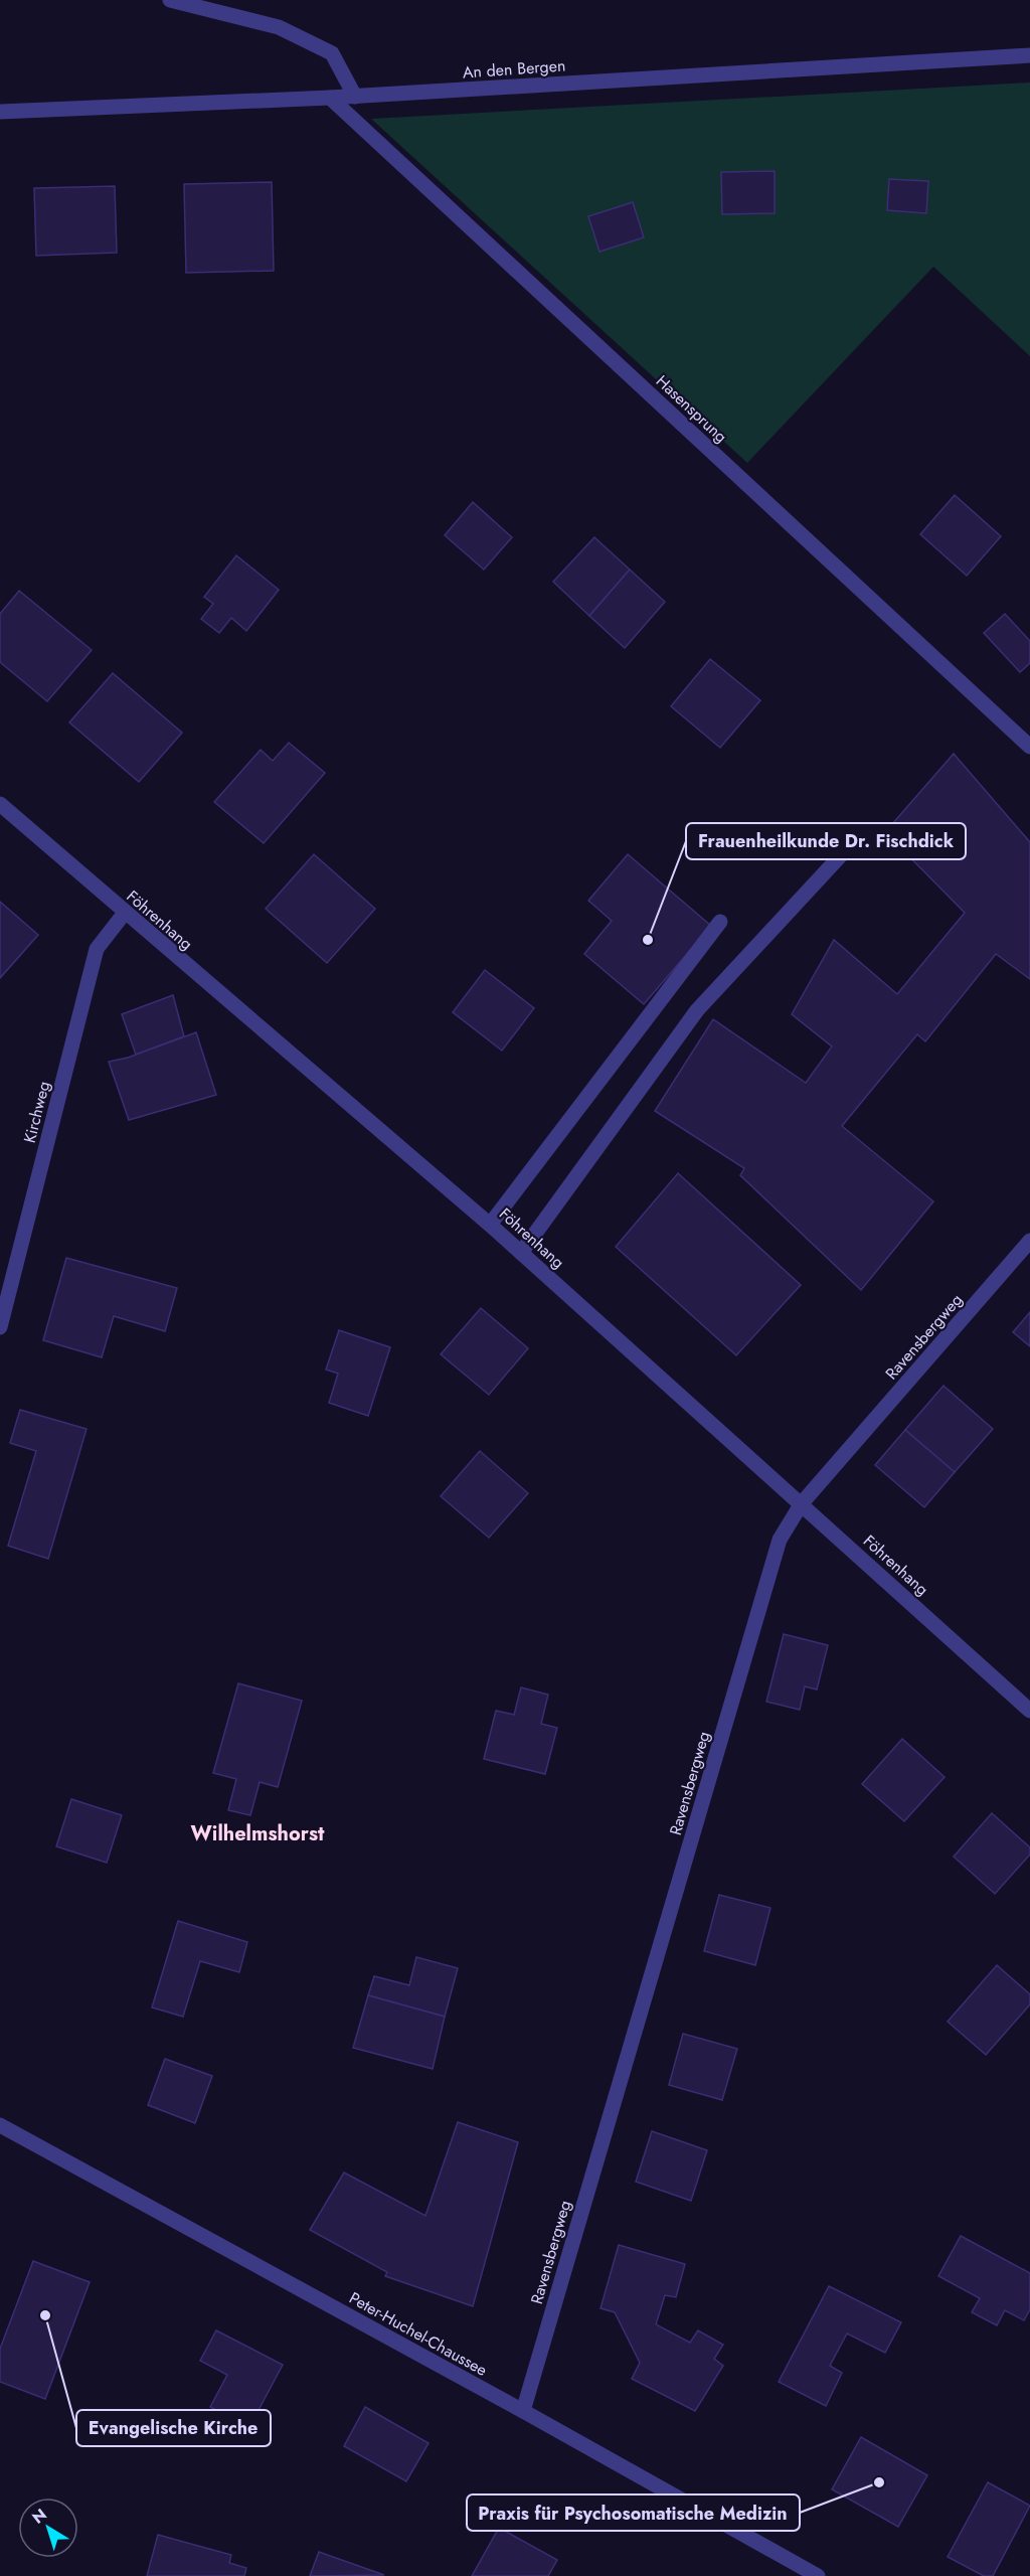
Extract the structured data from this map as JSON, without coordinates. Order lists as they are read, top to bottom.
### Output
{
  "streets": {
    "street": [
      "An den Bergen",
      "Hasensprung",
      "Föhrenhang",
      "Kirchweg",
      "Ravensbergweg",
      "Peter-Huchel-Chaussee"
    ]
  },
  "crossings": [
    ["An den Bergen", "Hasensprung"],
    ["Föhrenhang", "Kirchweg"],
    ["Föhrenhang", "Ravensbergweg"],
    ["Ravensbergweg", "Peter-Huchel-Chaussee"]
  ],
  "districts": ["Wilhelmshorst"],
  "places": ["Frauenheilkunde Dr. Fischdick", "Evangelische Kirche", "Praxis für Psychosomatische Medizin"],
  "north": "top left"
}
